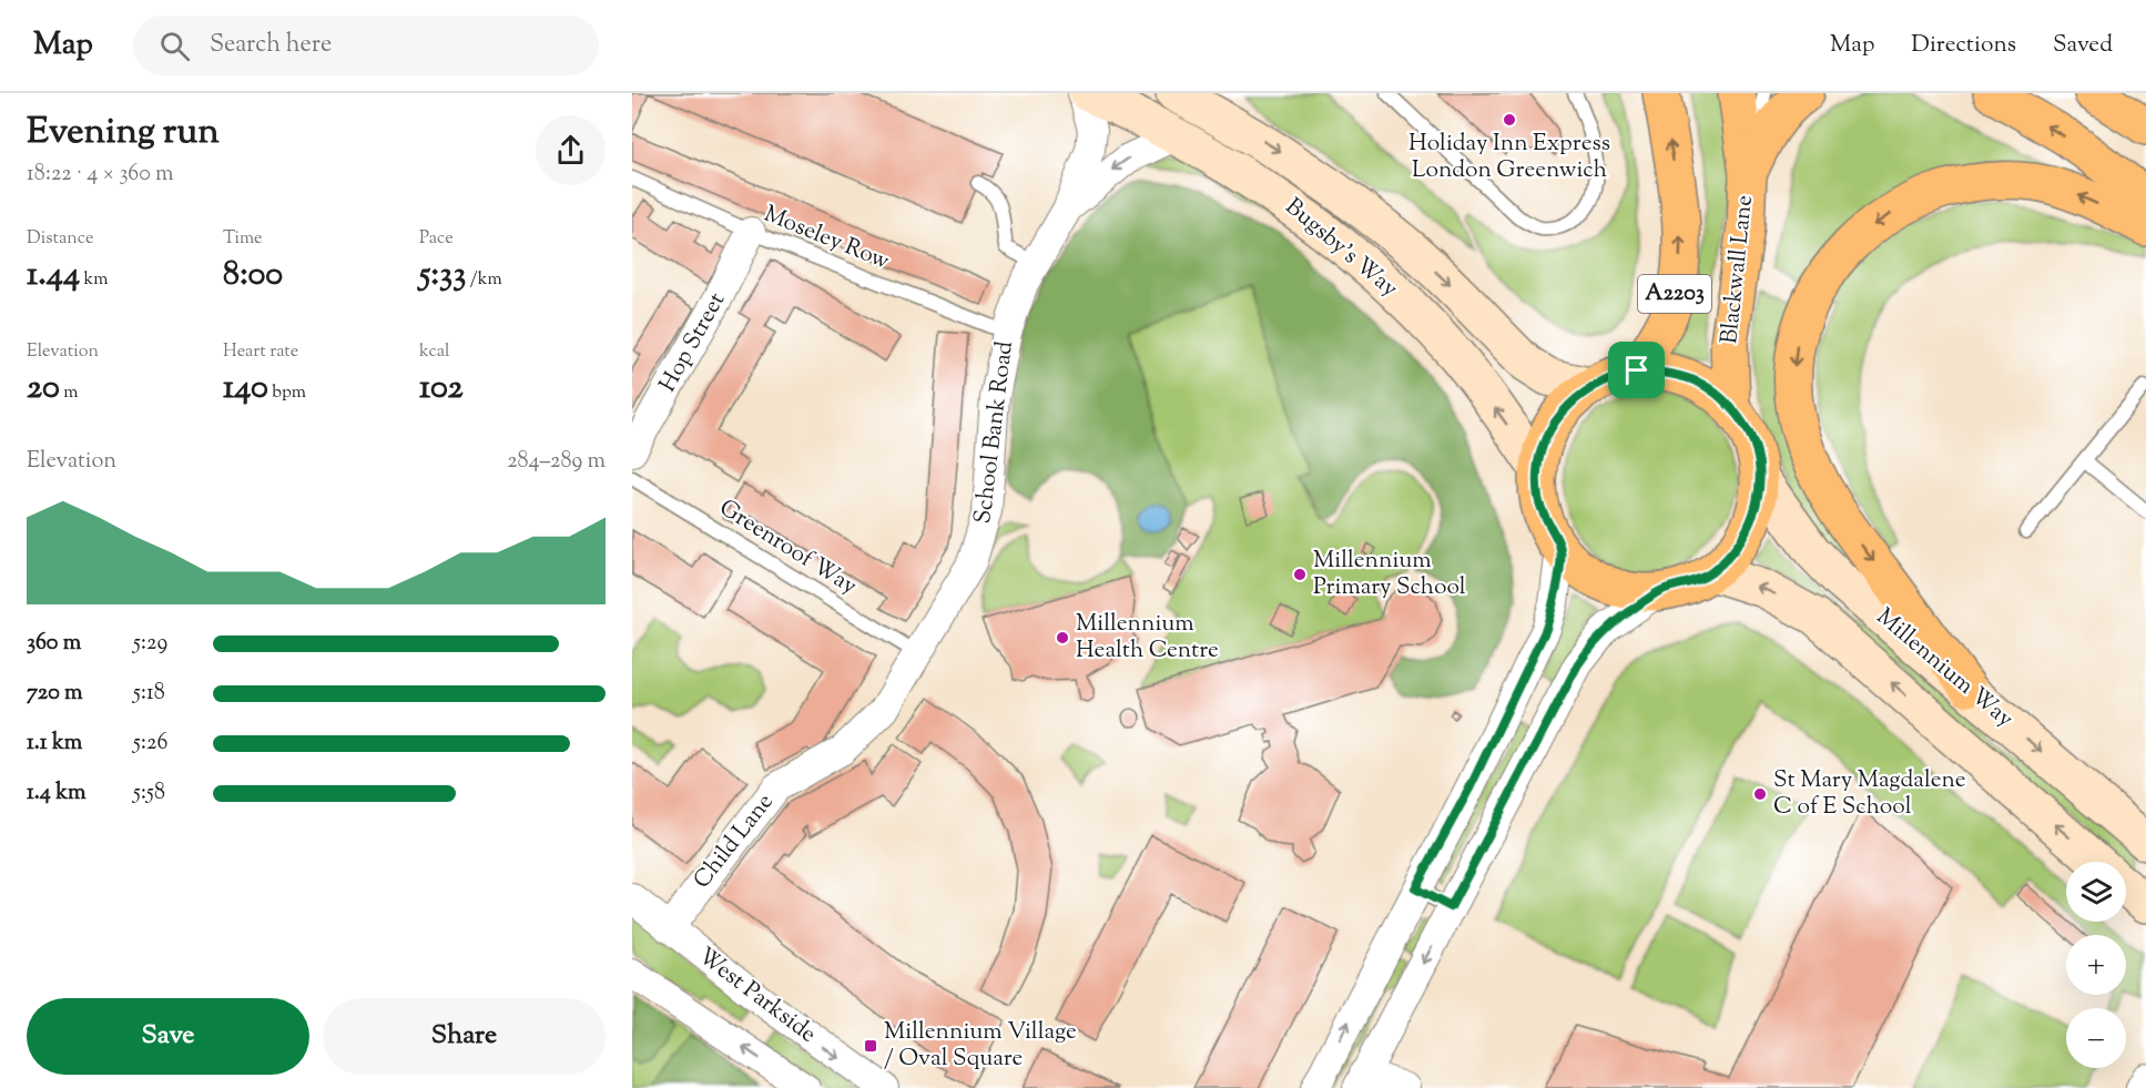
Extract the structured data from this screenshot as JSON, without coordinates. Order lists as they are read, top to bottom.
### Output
{
  "streets": {
    "main road": ["Blackwall Lane", "A2203"],
    "street": [
      "Bugsby's Way",
      "Hop Street",
      "School Bank Road",
      "Millennium Way",
      "Child Lane",
      "West Parkside"
    ],
    "lane": ["Moseley Row", "Greenroof Way"]
  },
  "crossings": [
    ["Moseley Row", "Hop Street"],
    ["Moseley Row", "School Bank Road"],
    ["Bugsby's Way", "Blackwall Lane"],
    ["Bugsby's Way", "A2203"],
    ["Bugsby's Way", "School Bank Road"],
    ["Bugsby's Way", "Millennium Way"],
    ["Blackwall Lane", "A2203"],
    ["Blackwall Lane", "Millennium Way"],
    ["A2203", "Millennium Way"],
    ["School Bank Road", "Greenroof Way"],
    ["School Bank Road", "Child Lane"],
    ["Greenroof Way", "Child Lane"],
    ["Child Lane", "West Parkside"]
  ],
  "places": {
    "other": [
      "Holiday Inn Express London Greenwich",
      "Millennium Primary School",
      "Millennium Health Centre",
      "St Mary Magdalene C of E School"
    ],
    "transit": ["Millennium Village / Oval Square"]
  },
  "page": {
    "header": "Map",
    "search": "Search here",
    "nav": ["Map", "Directions", "Saved"],
    "heading": ["Evening run", "18:22 · 4 × 360 m"],
    "stats": [
      ["Distance", "1.44 km"],
      ["Time", "8:00"],
      ["Pace", "5:33 /km"],
      ["Elevation", "20 m"],
      ["Heart rate", "140 bpm"],
      ["kcal", "102"]
    ],
    "chart": ["Elevation", "284–289 m"],
    "list": [
      {
        "name": "360 m",
        "note": "5:29"
      },
      {
        "name": "720 m",
        "note": "5:18"
      },
      {
        "name": "1.1 km",
        "note": "5:26"
      },
      {
        "name": "1.4 km",
        "note": "5:58"
      }
    ],
    "map_buttons": ["+", "−"],
    "buttons": ["Save", "Share"]
  }
}
